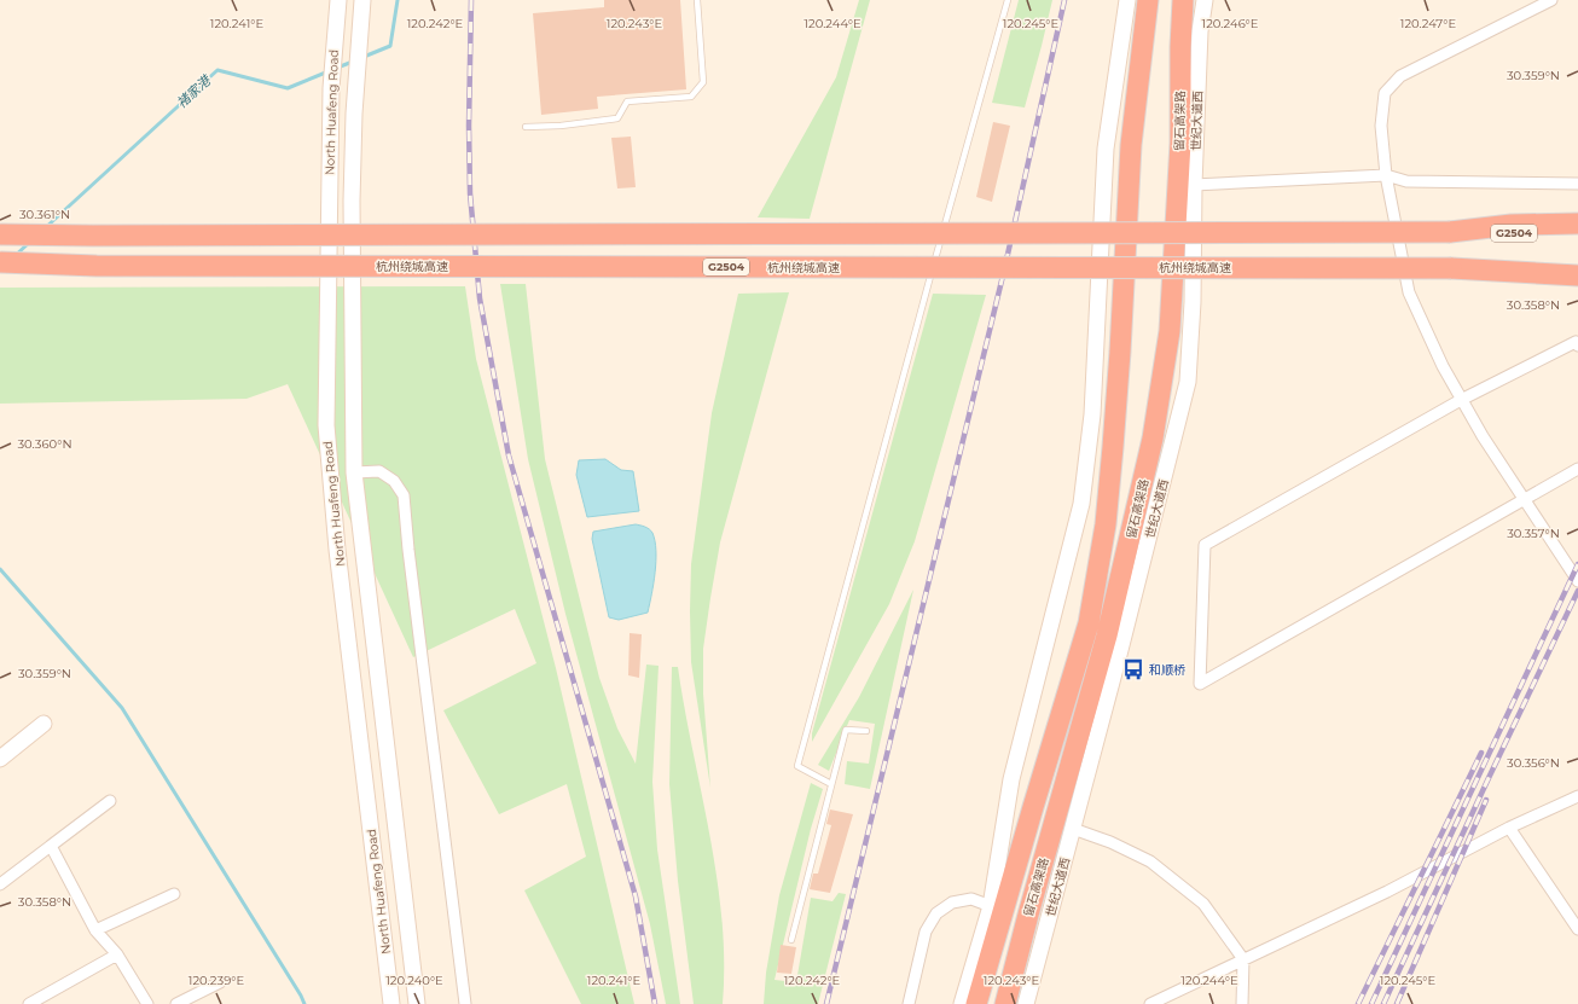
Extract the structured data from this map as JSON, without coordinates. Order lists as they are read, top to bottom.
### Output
{
  "streets": {
    "highway": ["留石高架路", "G2504", "杭州绕城高速"],
    "main road": ["North Huafeng Road", "世纪大道西"]
  },
  "water": ["褚家港"],
  "places": {
    "bus stop": ["和顺桥"]
  },
  "coordinates": [
    "120.241°E",
    "120.242°E",
    "120.243°E",
    "120.244°E",
    "120.245°E",
    "120.246°E",
    "120.247°E",
    "30.359°N",
    "30.361°N",
    "30.358°N",
    "30.360°N",
    "30.357°N",
    "30.356°N",
    "120.239°E",
    "120.240°E"
  ]
}
